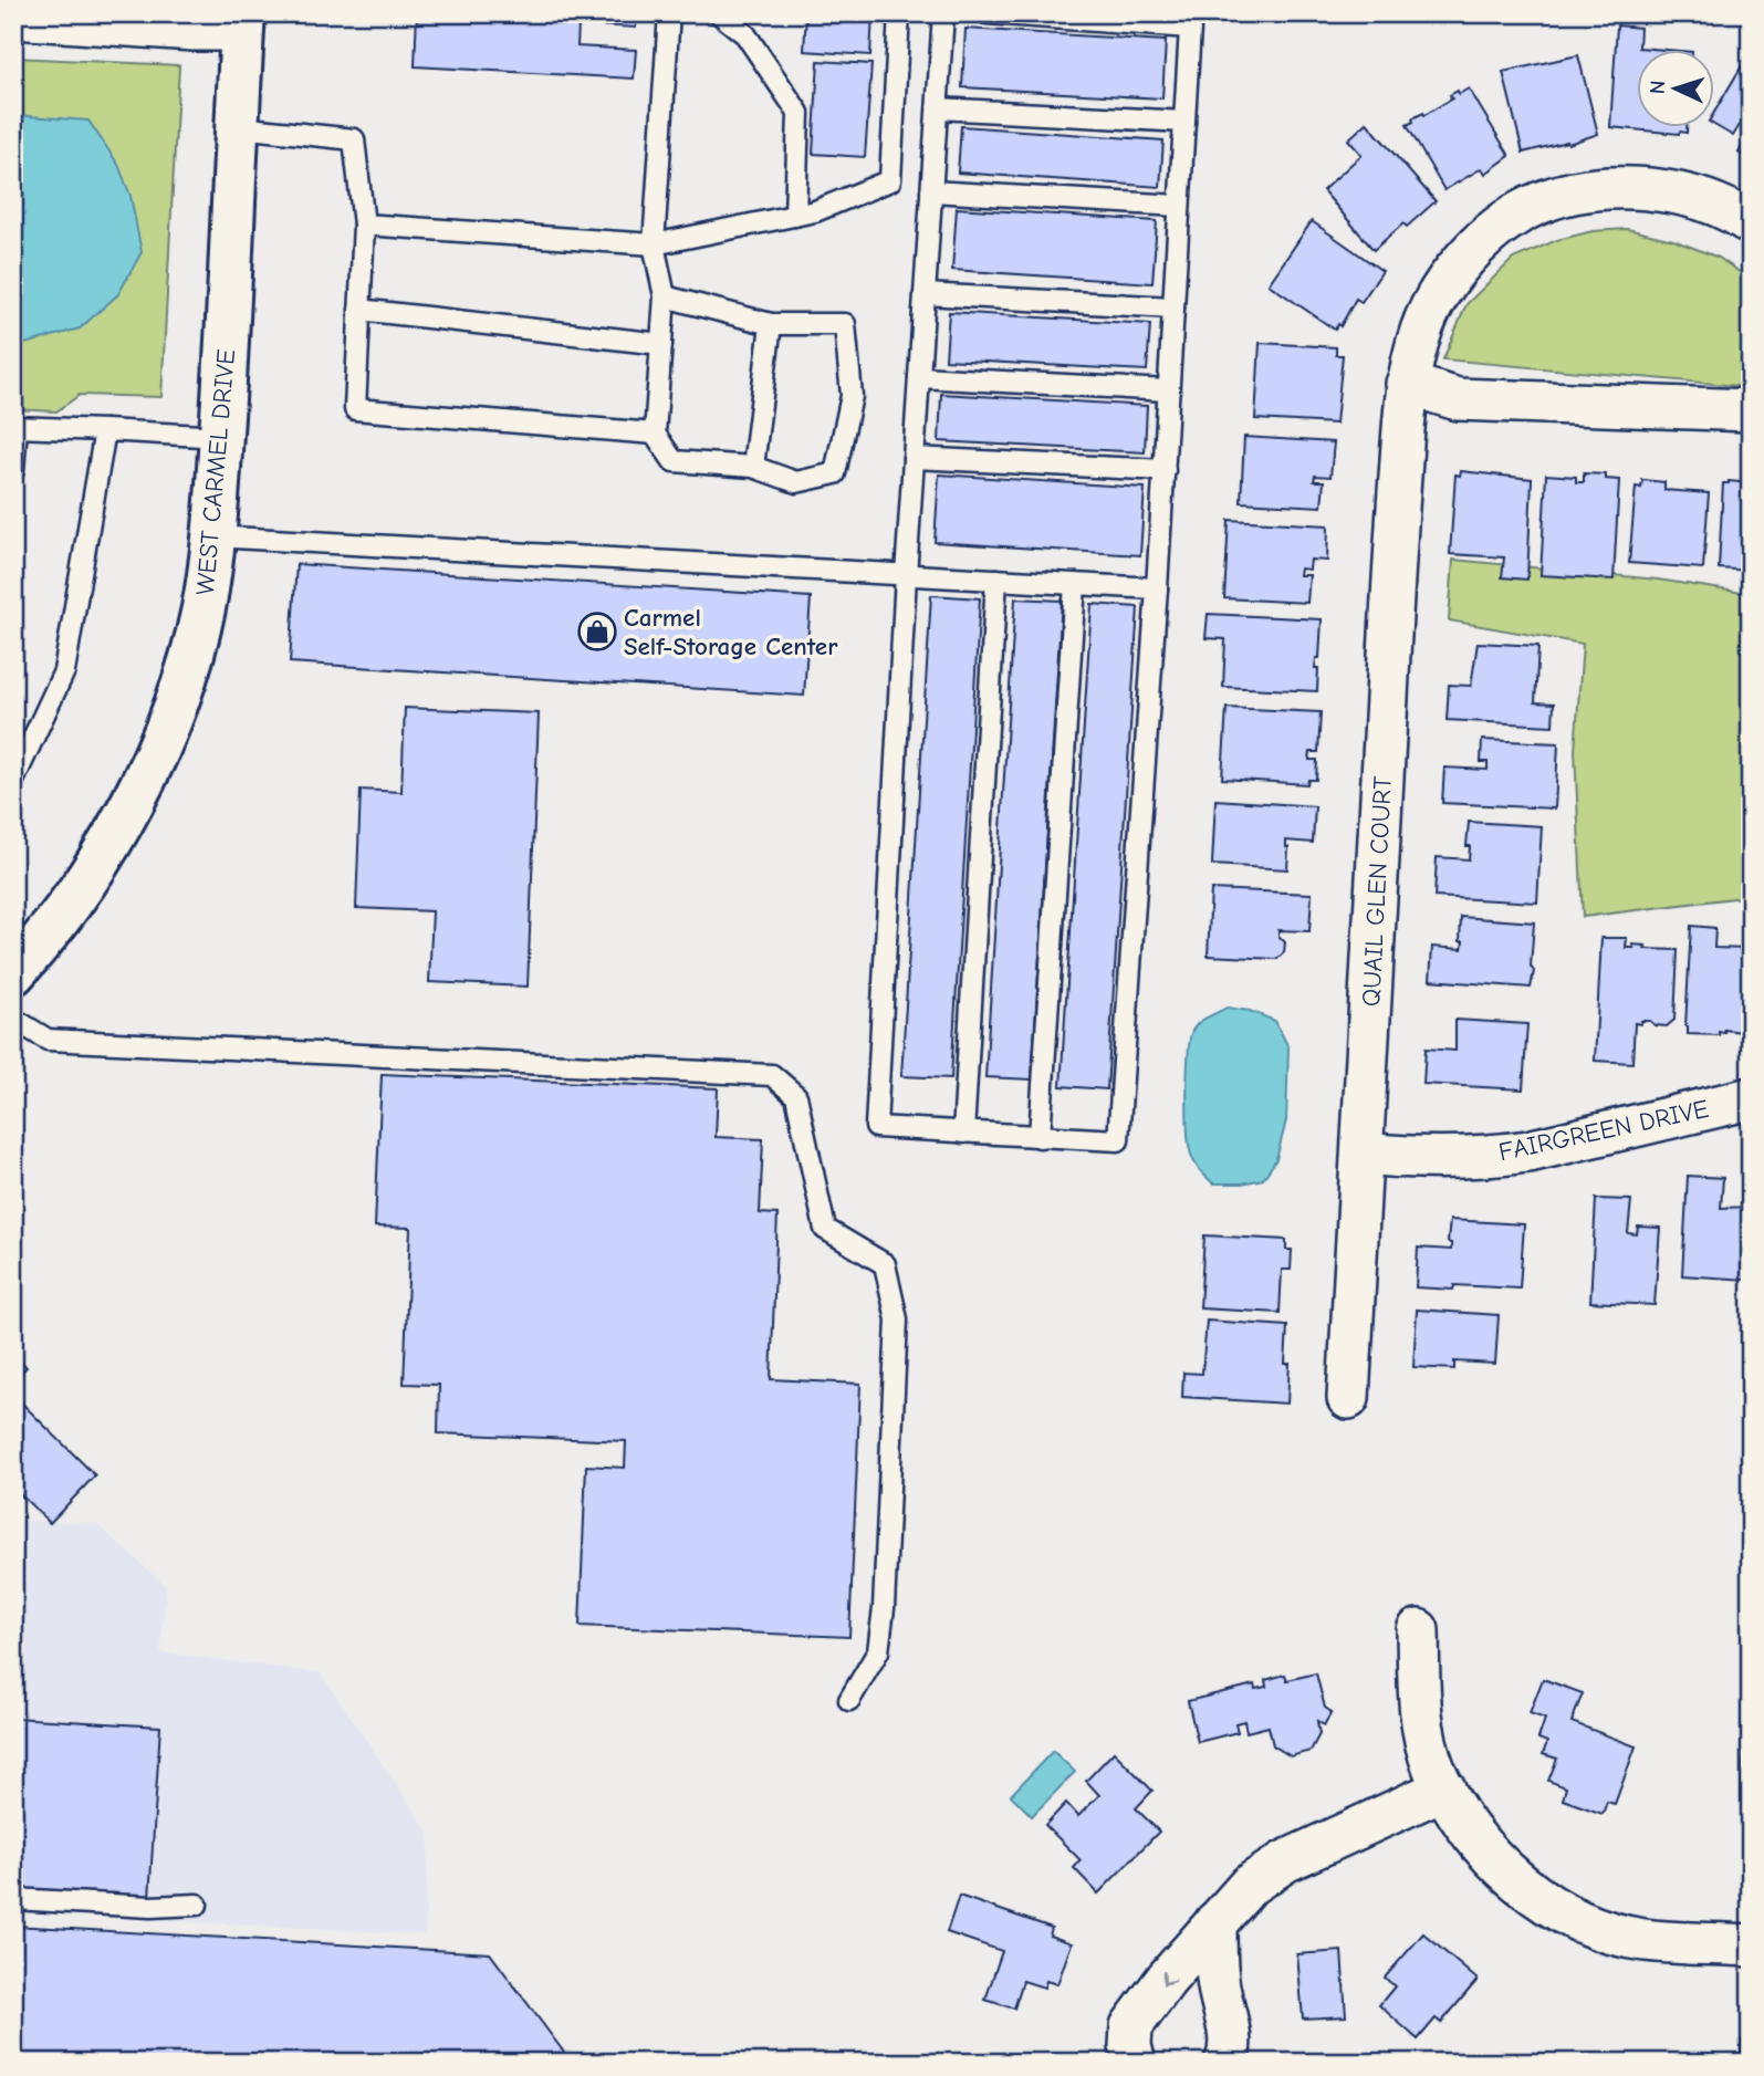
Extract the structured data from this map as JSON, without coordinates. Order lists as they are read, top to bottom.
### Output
{
  "streets": {
    "street": ["WEST CARMEL DRIVE", "QUAIL GLEN COURT", "FAIRGREEN DRIVE"]
  },
  "crossings": [
    ["QUAIL GLEN COURT", "FAIRGREEN DRIVE"]
  ],
  "places": {
    "shop": ["Carmel Self-Storage Center"]
  },
  "north": "left"
}
